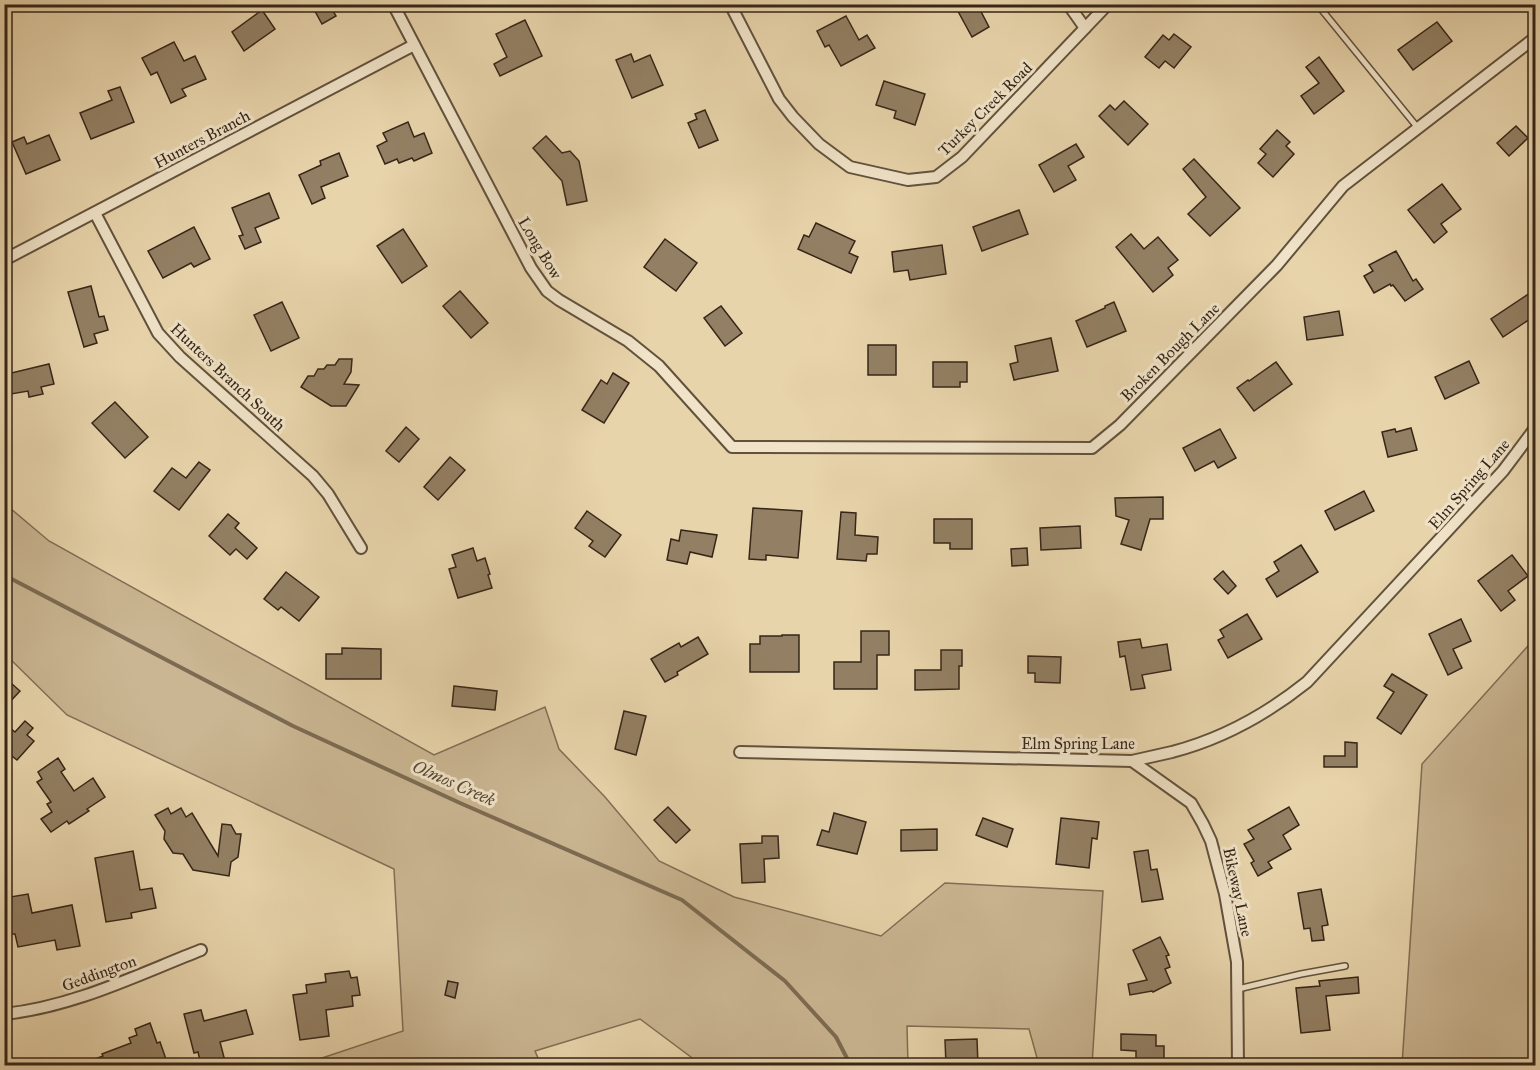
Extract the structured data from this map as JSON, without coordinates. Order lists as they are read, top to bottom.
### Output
{
  "streets": {
    "street": [
      "Turkey Creek Road",
      "Hunters Branch",
      "Long Bow",
      "Broken Bough Lane",
      "Hunters Branch South",
      "Elm Spring Lane",
      "Bikeway Lane",
      "Geddington"
    ]
  },
  "crossings": [
    ["Hunters Branch", "Long Bow"],
    ["Hunters Branch", "Hunters Branch South"],
    ["Long Bow", "Broken Bough Lane"],
    ["Elm Spring Lane", "Bikeway Lane"]
  ],
  "water": ["Olmos Creek"]
}
